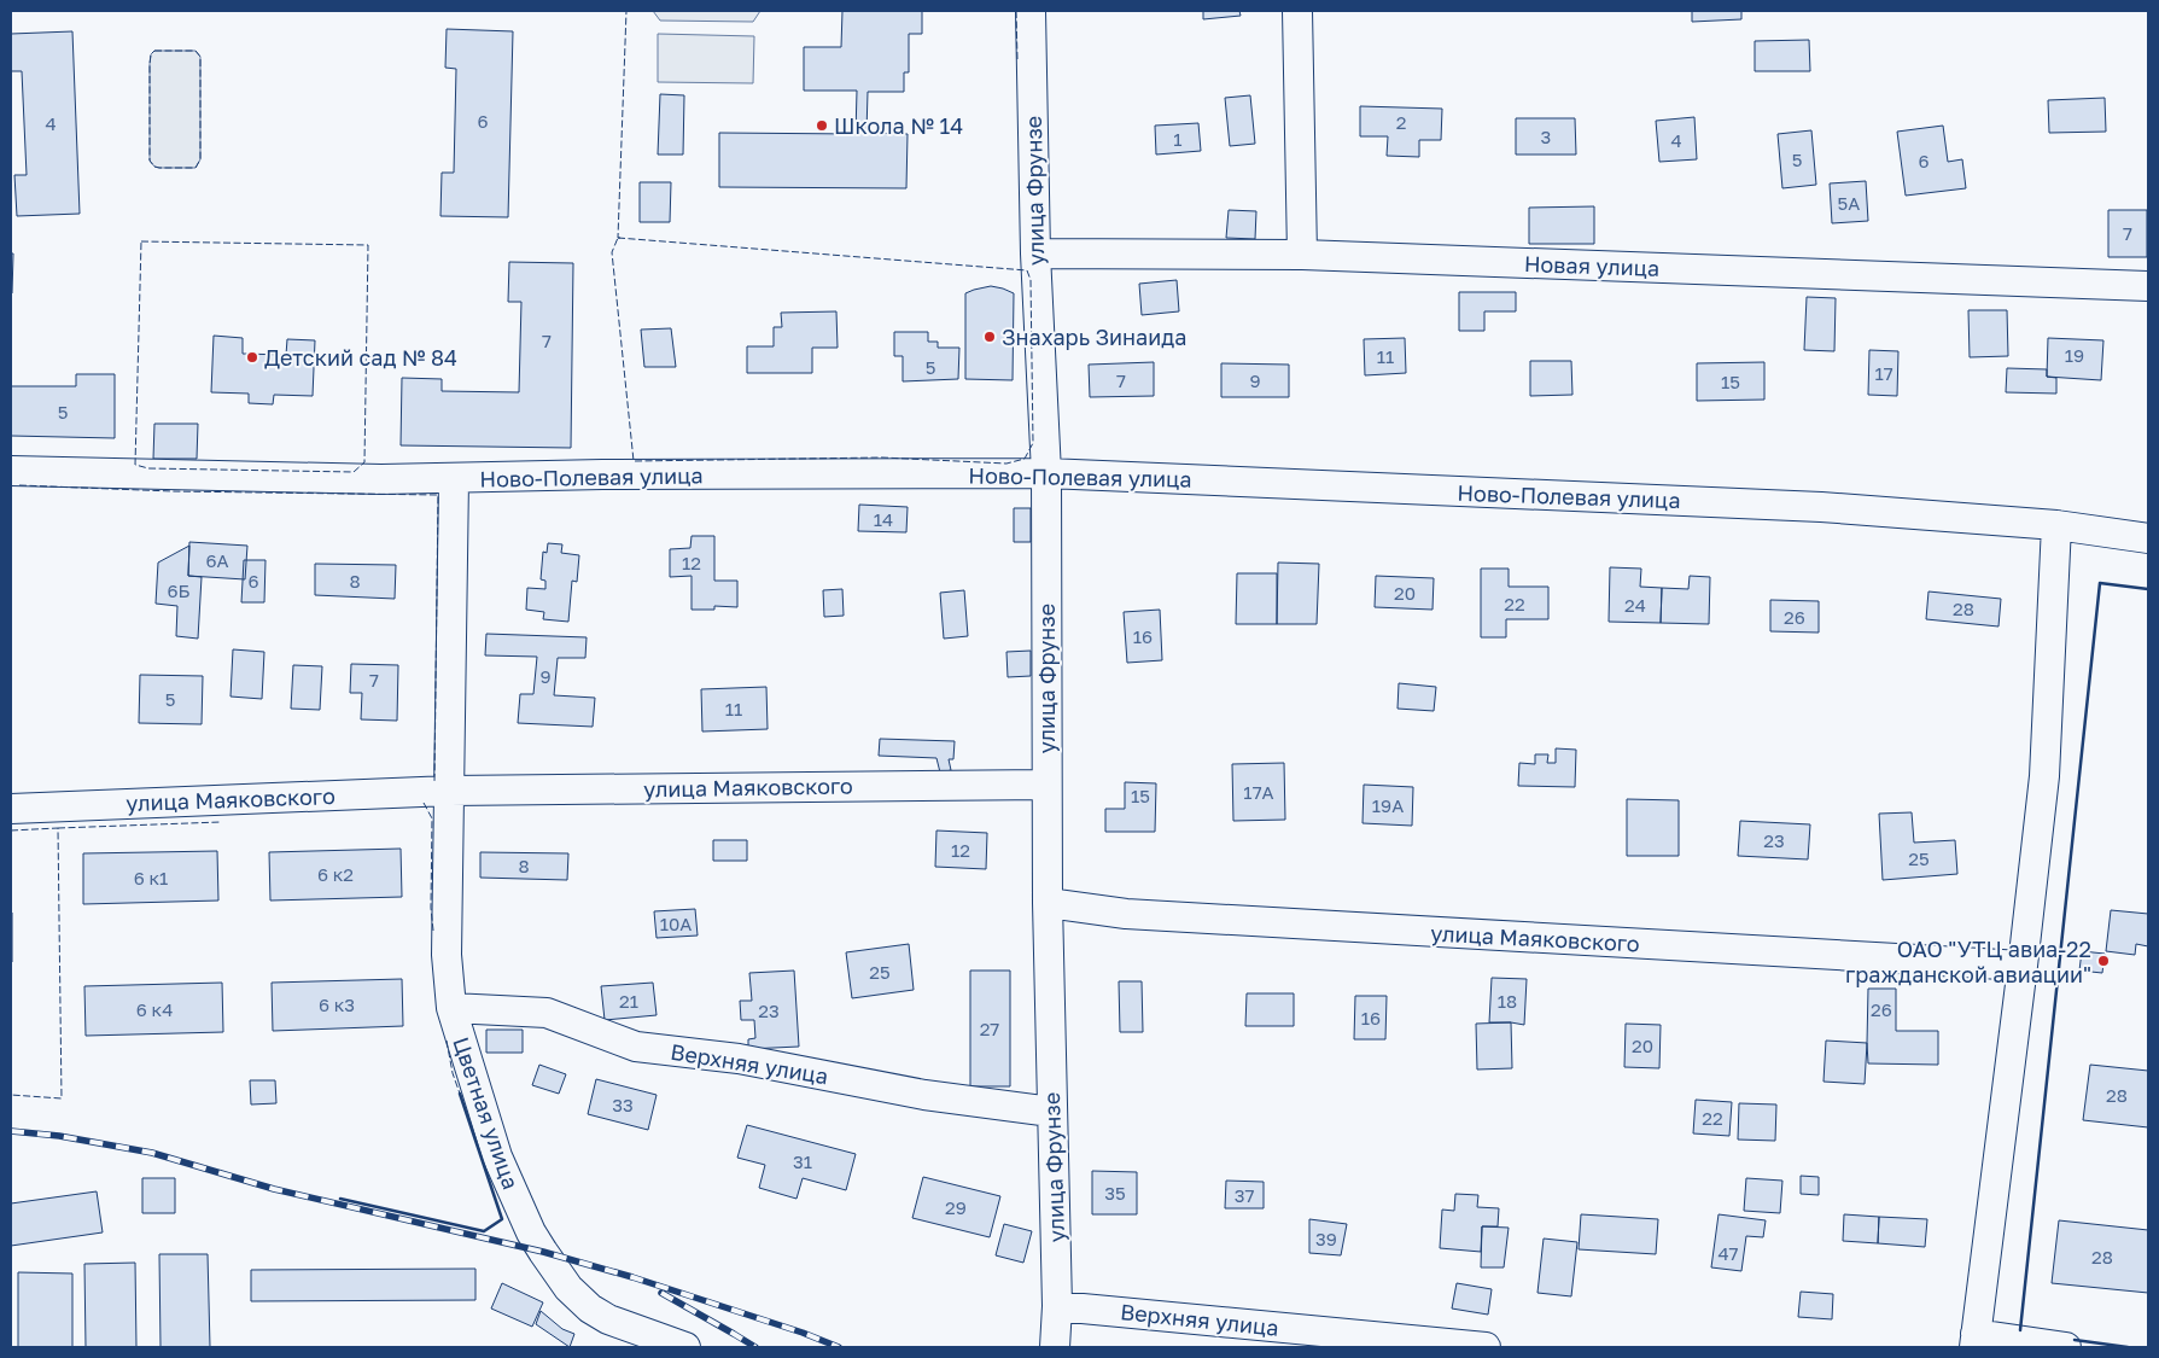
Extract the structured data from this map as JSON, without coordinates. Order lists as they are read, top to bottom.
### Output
{
  "streets": {
    "street": [
      "улица Фрунзе",
      "Новая улица",
      "Ново-Полевая улица",
      "улица Маяковского",
      "Верхняя улица",
      "Цветная улица"
    ]
  },
  "crossings": [
    ["улица Фрунзе", "Новая улица"],
    ["улица Фрунзе", "Ново-Полевая улица"],
    ["улица Фрунзе", "улица Маяковского"],
    ["улица Фрунзе", "Верхняя улица"],
    ["улица Маяковского", "Цветная улица"],
    ["Верхняя улица", "Цветная улица"]
  ],
  "places": [
    "Школа № 14",
    "Знахарь Зинаида",
    "Детский сад № 84",
    "ОАО \"УТЦ авиа-22 гражданской авиации\""
  ],
  "house_numbers": [
    "6",
    "2",
    "4",
    "3",
    "1",
    "4",
    "5",
    "6",
    "5А",
    "7",
    "7",
    "19",
    "11",
    "5",
    "17",
    "7",
    "9",
    "15",
    "5",
    "14",
    "6А",
    "12",
    "6",
    "8",
    "6Б",
    "20",
    "22",
    "24",
    "28",
    "26",
    "16",
    "9",
    "7",
    "5",
    "11",
    "17А",
    "15",
    "19А",
    "23",
    "12",
    "25",
    "8",
    "6 к2",
    "6 к1",
    "10А",
    "25",
    "21",
    "18",
    "6 к3",
    "6 к4",
    "26",
    "23",
    "16",
    "27",
    "20",
    "28",
    "33",
    "22",
    "31",
    "35",
    "37",
    "29",
    "39",
    "47",
    "28"
  ]
}
